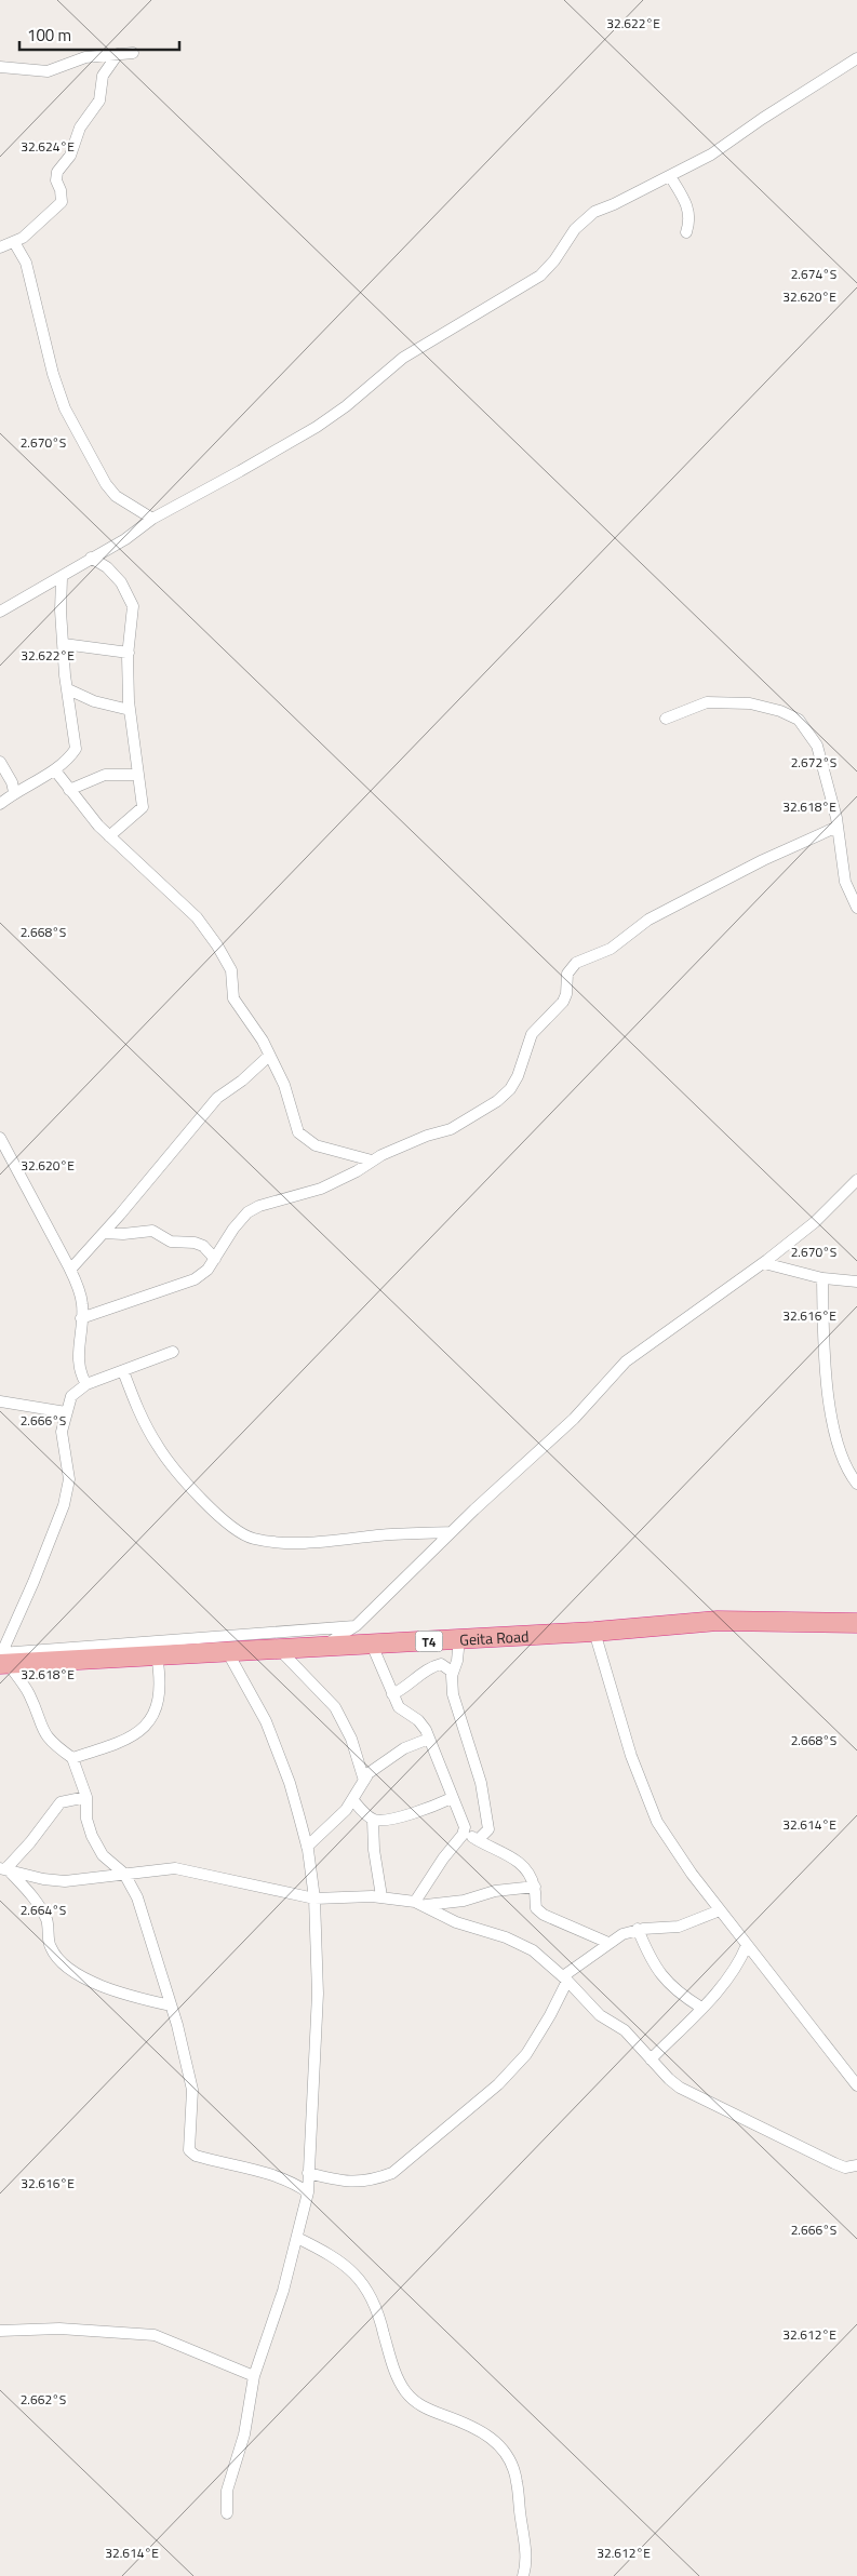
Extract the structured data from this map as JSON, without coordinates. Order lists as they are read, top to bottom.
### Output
{
  "streets": {
    "highway": ["Geita Road", "T4"]
  },
  "scale_bar": "100 m",
  "coordinates": [
    "32.622°E",
    "32.624°E",
    "2.674°S",
    "32.620°E",
    "2.670°S",
    "2.672°S",
    "32.618°E",
    "2.668°S",
    "32.616°E",
    "2.666°S",
    "32.614°E",
    "2.664°S",
    "32.612°E",
    "2.662°S"
  ]
}
